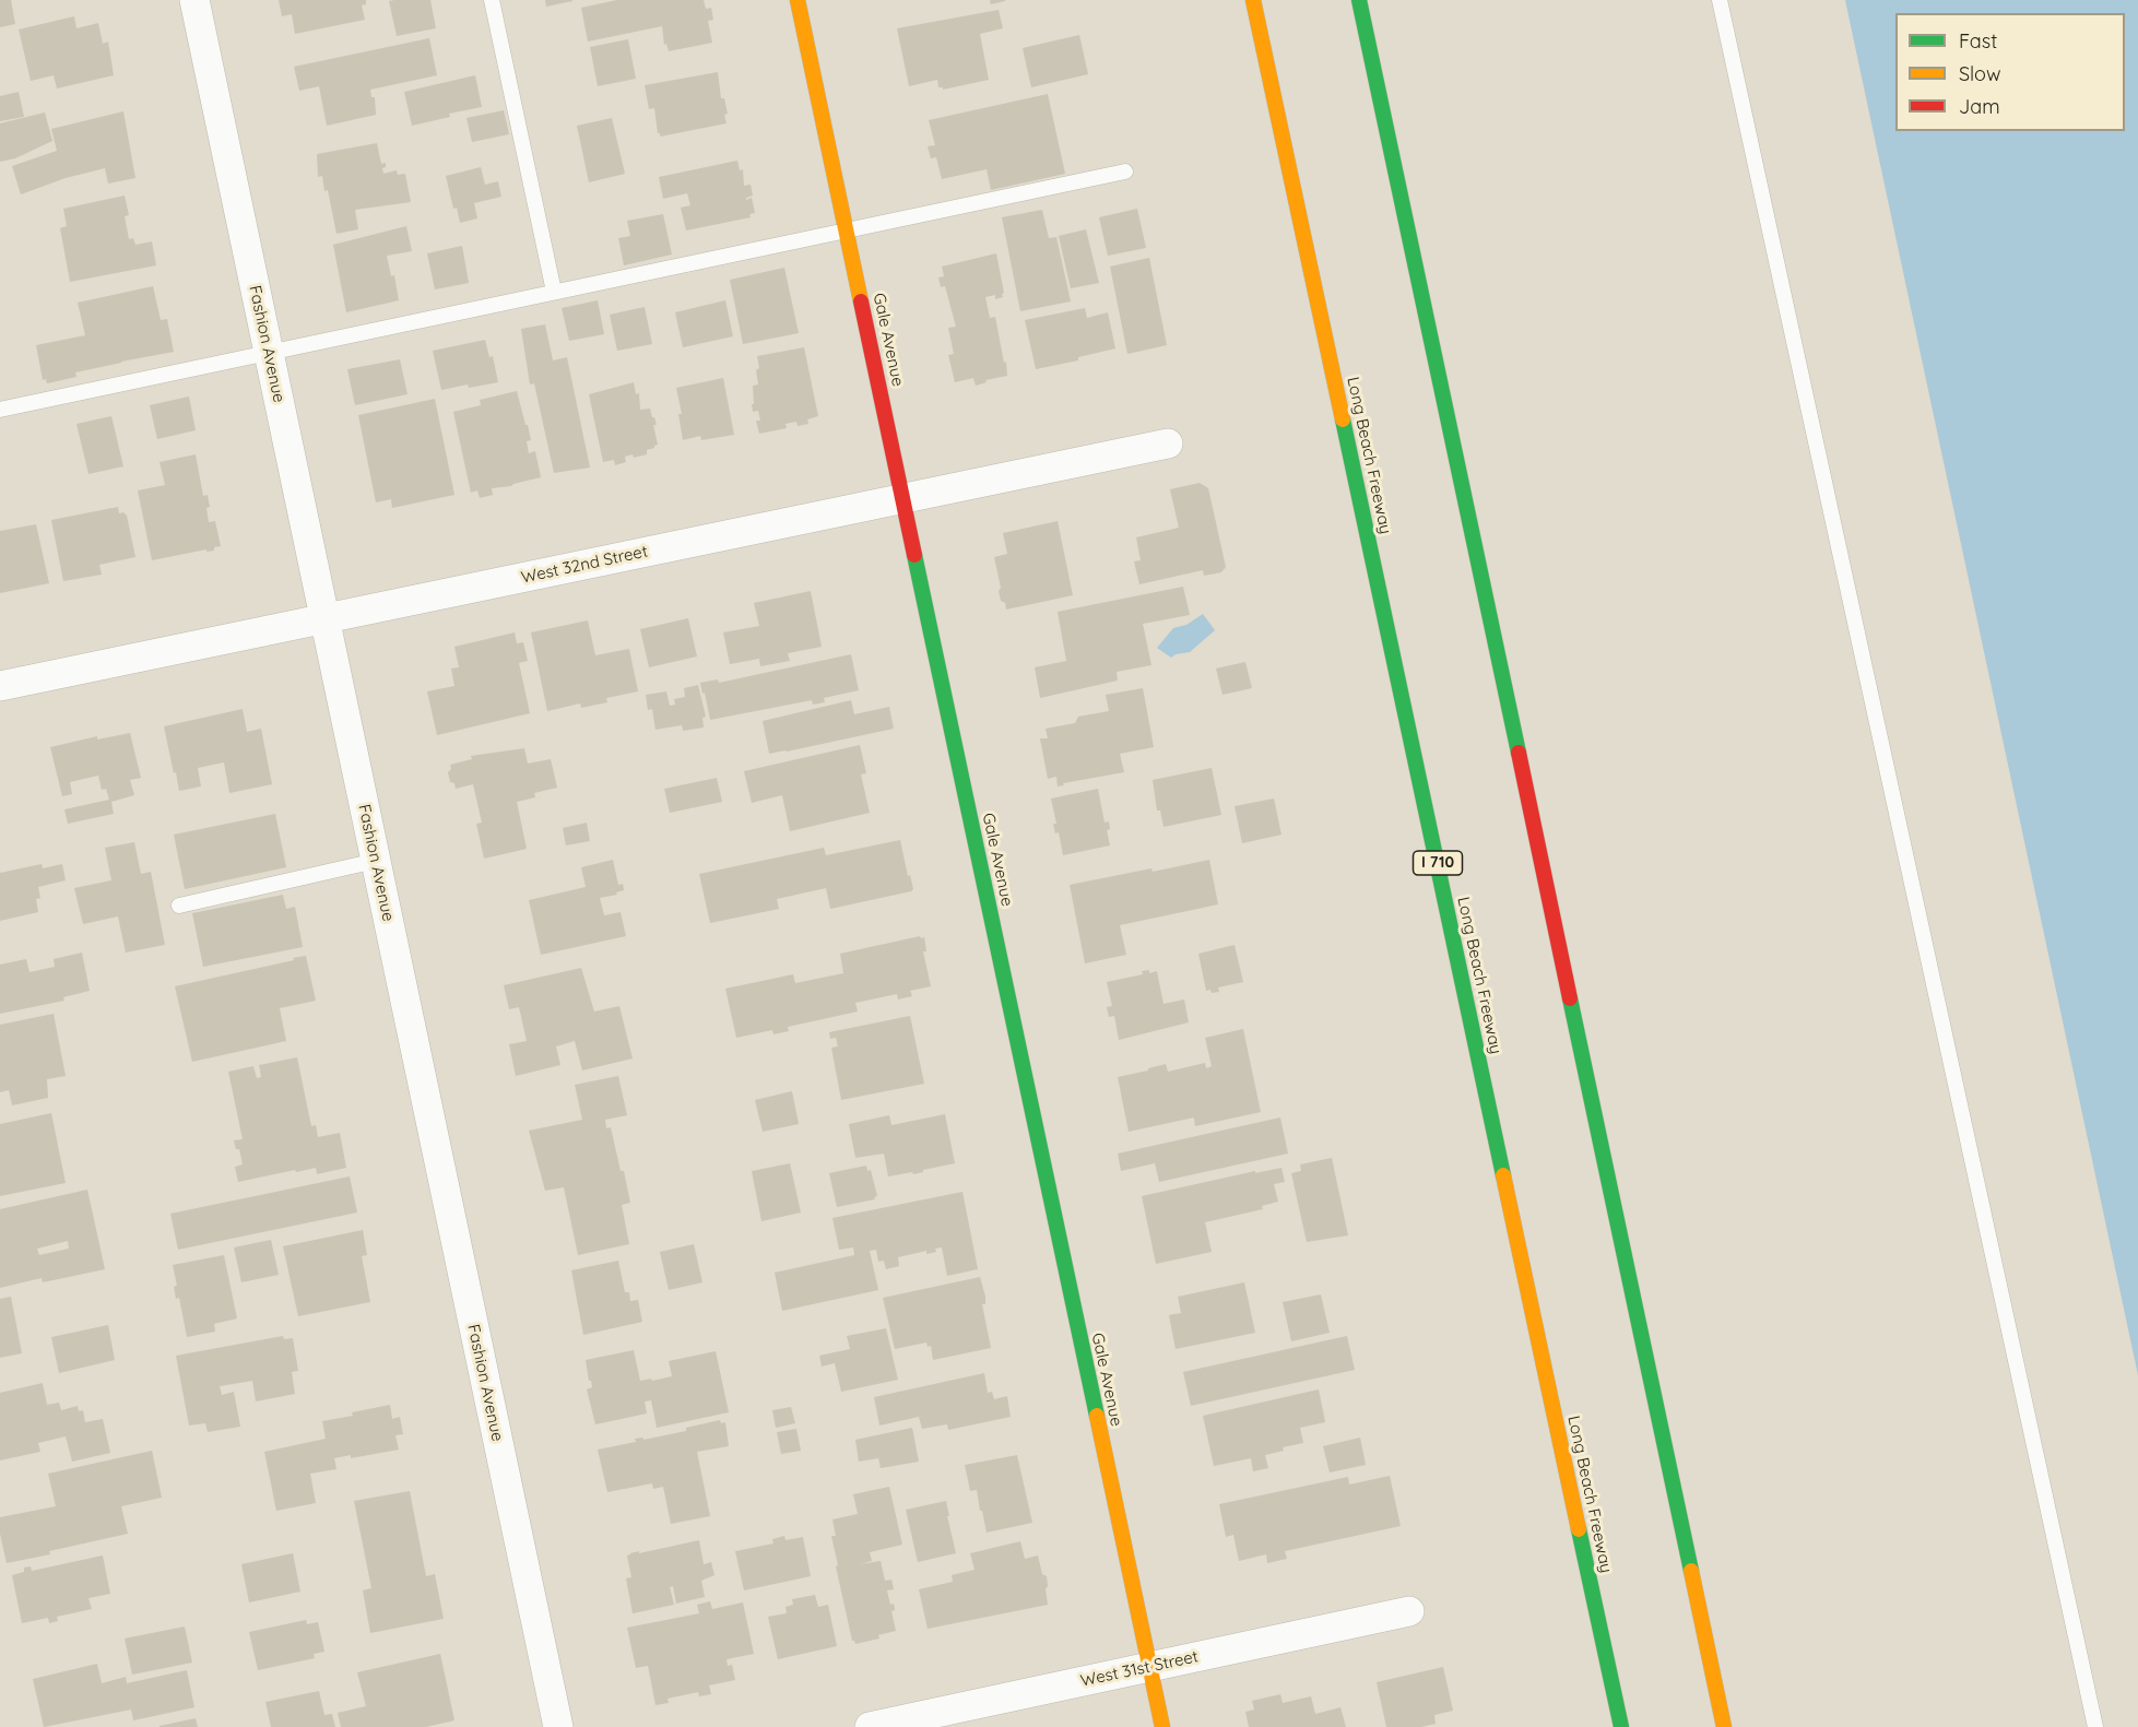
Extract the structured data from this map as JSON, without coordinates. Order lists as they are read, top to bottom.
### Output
{
  "streets": {
    "main road": ["Gale Avenue", "Long Beach Freeway", "I 710"],
    "street": ["Fashion Avenue", "West 32nd Street", "West 31st Street"]
  },
  "crossings": [
    ["Gale Avenue", "West 32nd Street"],
    ["Gale Avenue", "West 31st Street"],
    ["Fashion Avenue", "West 32nd Street"]
  ],
  "legend": ["Fast", "Slow", "Jam"]
}
